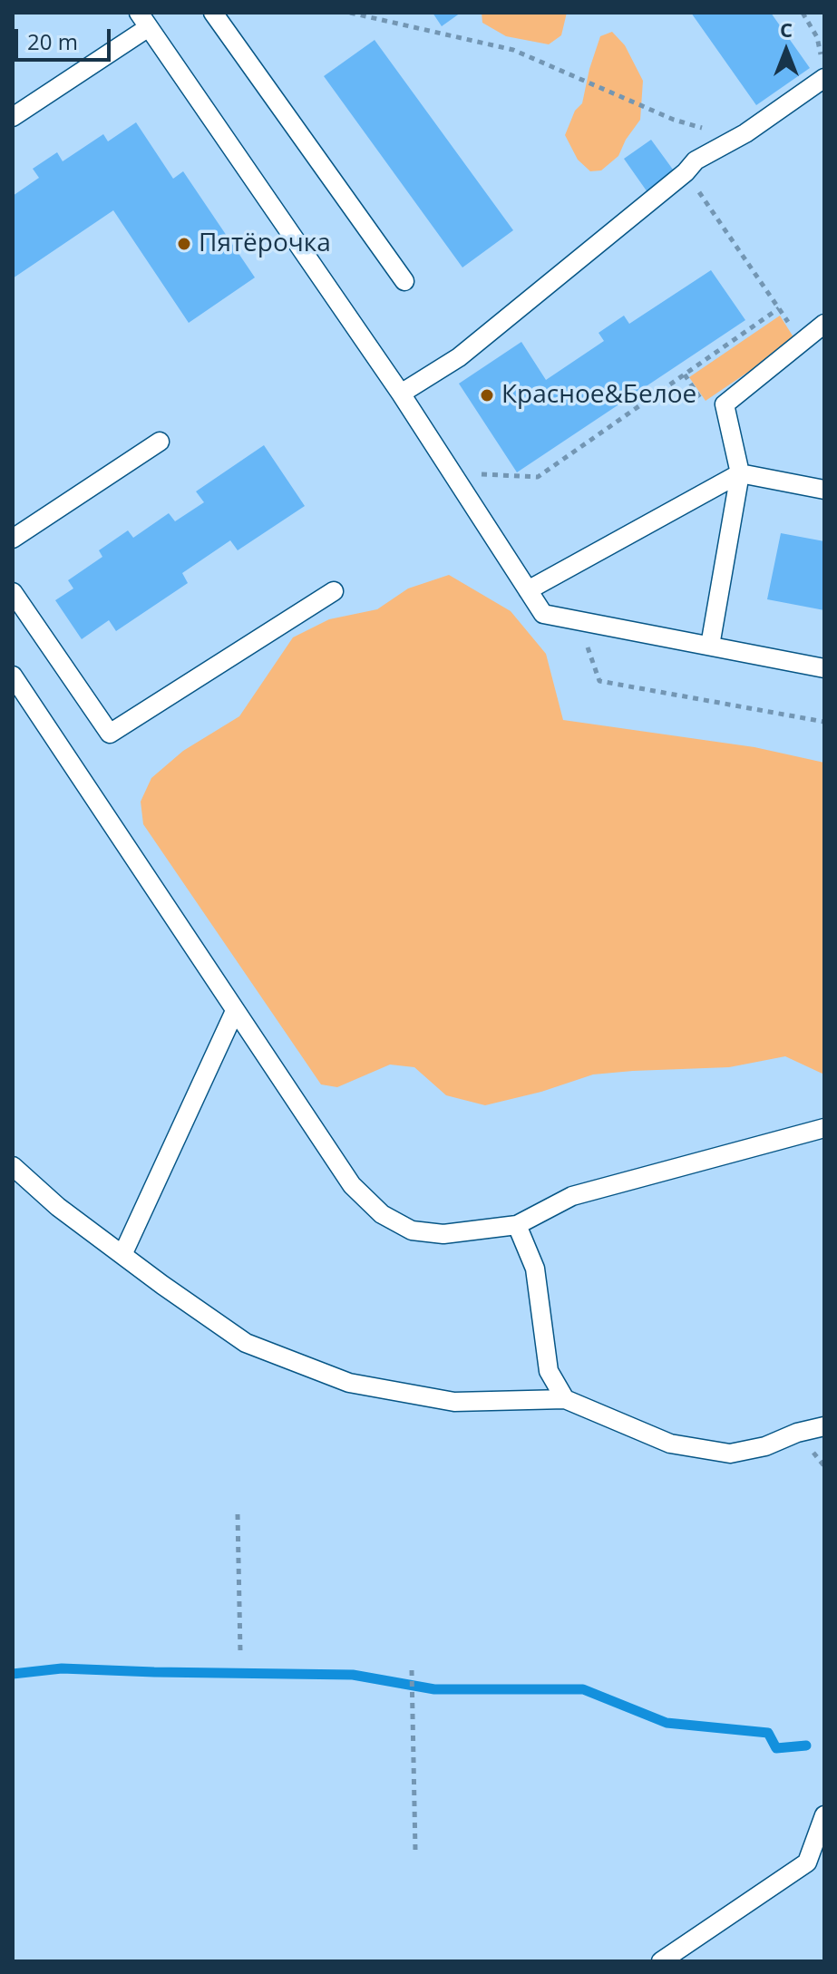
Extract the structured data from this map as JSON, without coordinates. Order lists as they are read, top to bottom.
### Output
{
  "places": ["Пятёрочка", "Красное&Белое"],
  "scale_bar": "20 m",
  "north": "top"
}
